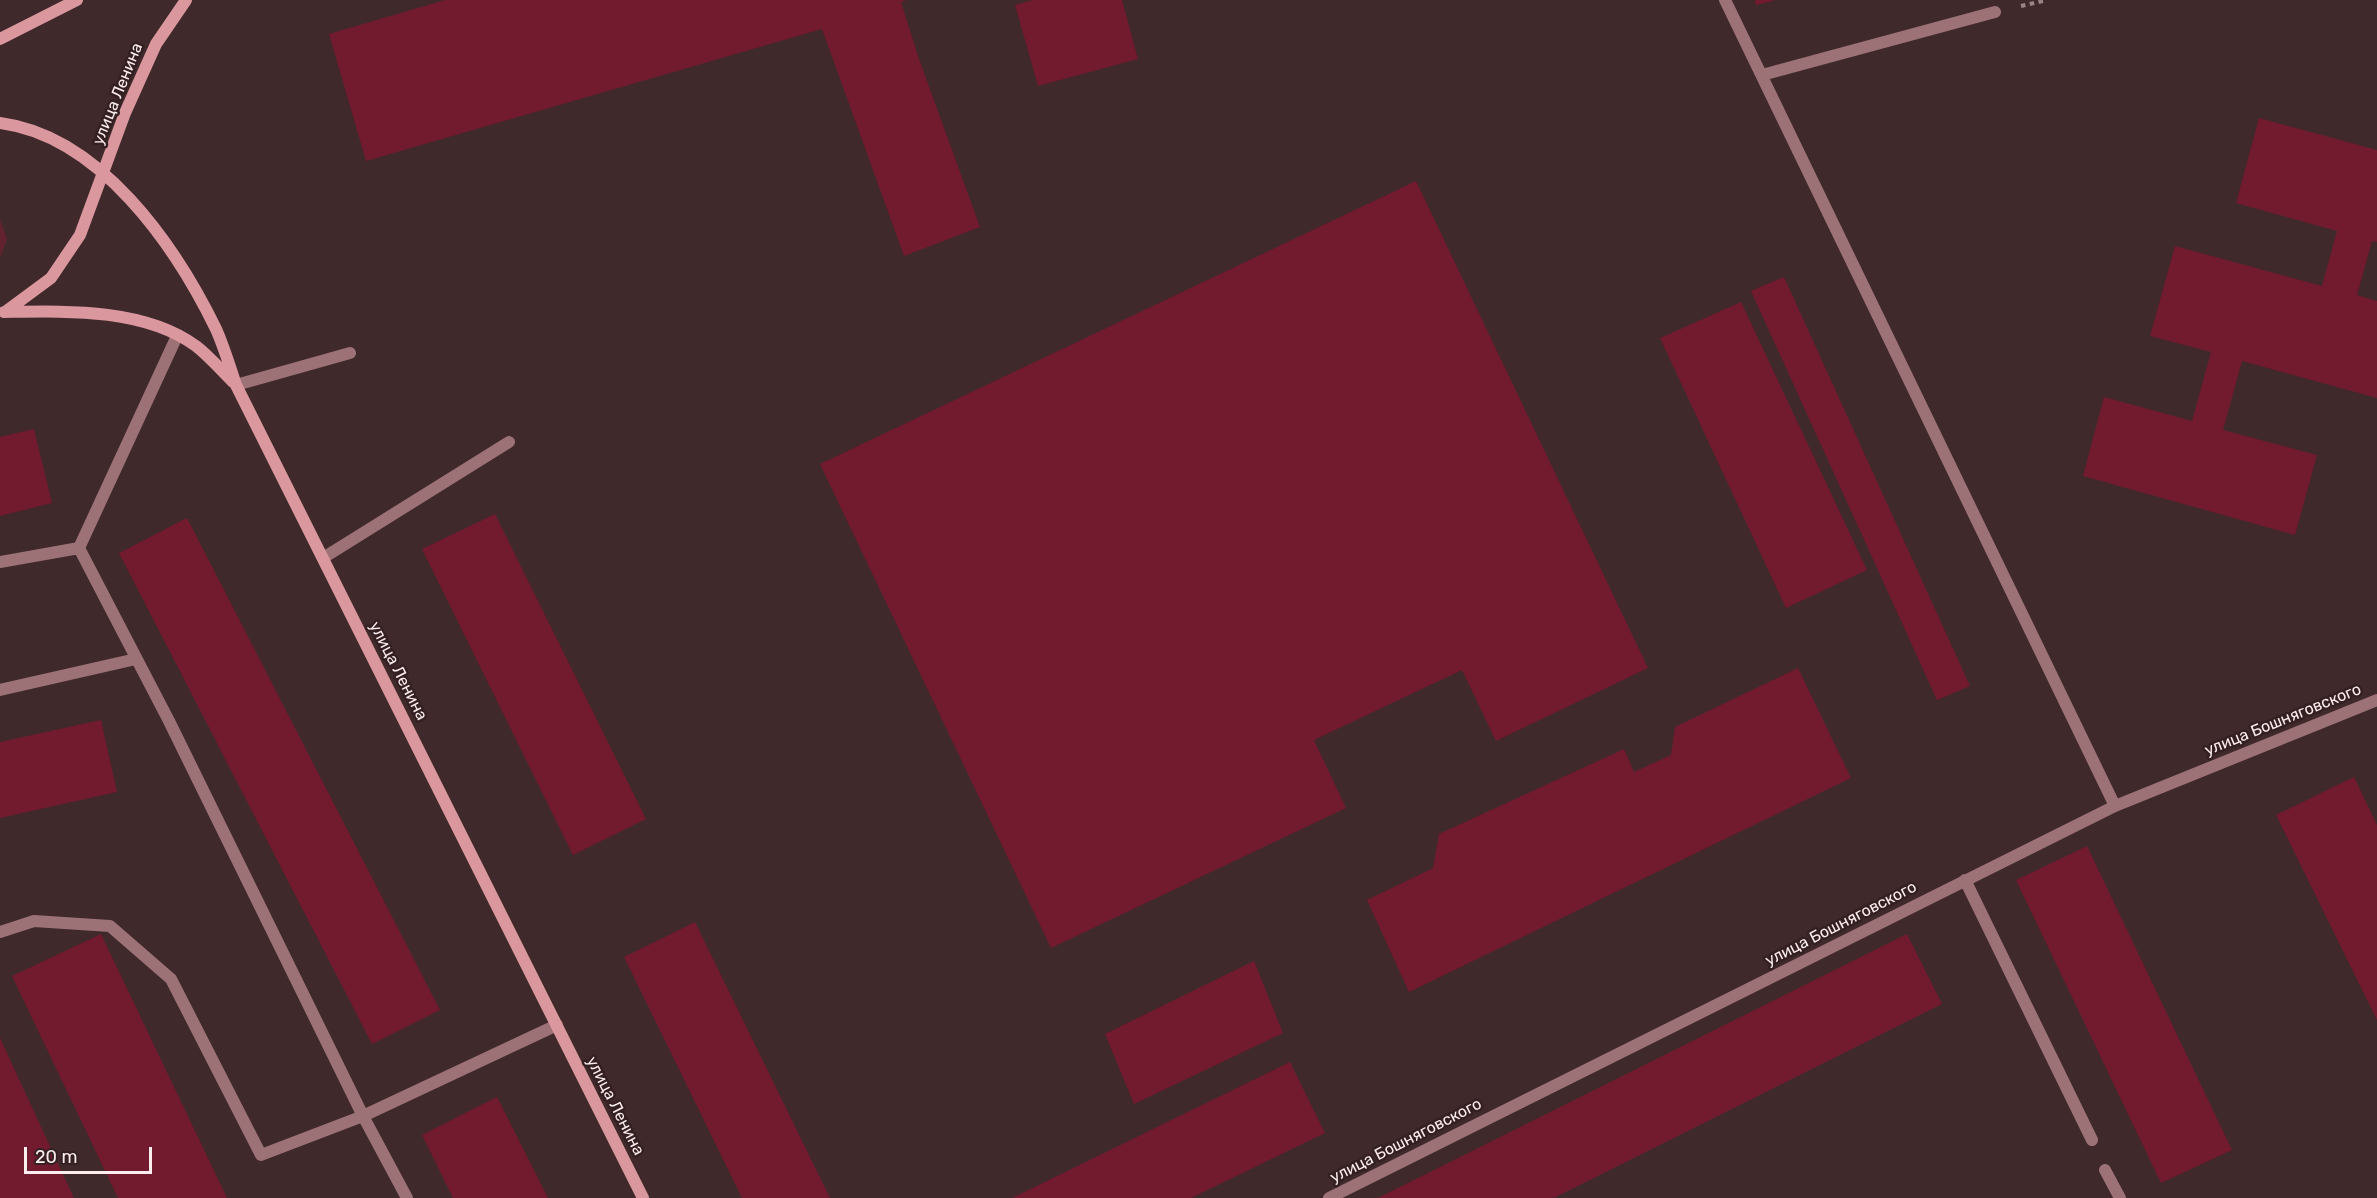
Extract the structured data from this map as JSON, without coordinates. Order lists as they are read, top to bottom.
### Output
{
  "streets": {
    "main road": ["улица Ленина"],
    "lane": ["улица Бошняговского"]
  },
  "scale_bar": "20 m"
}
